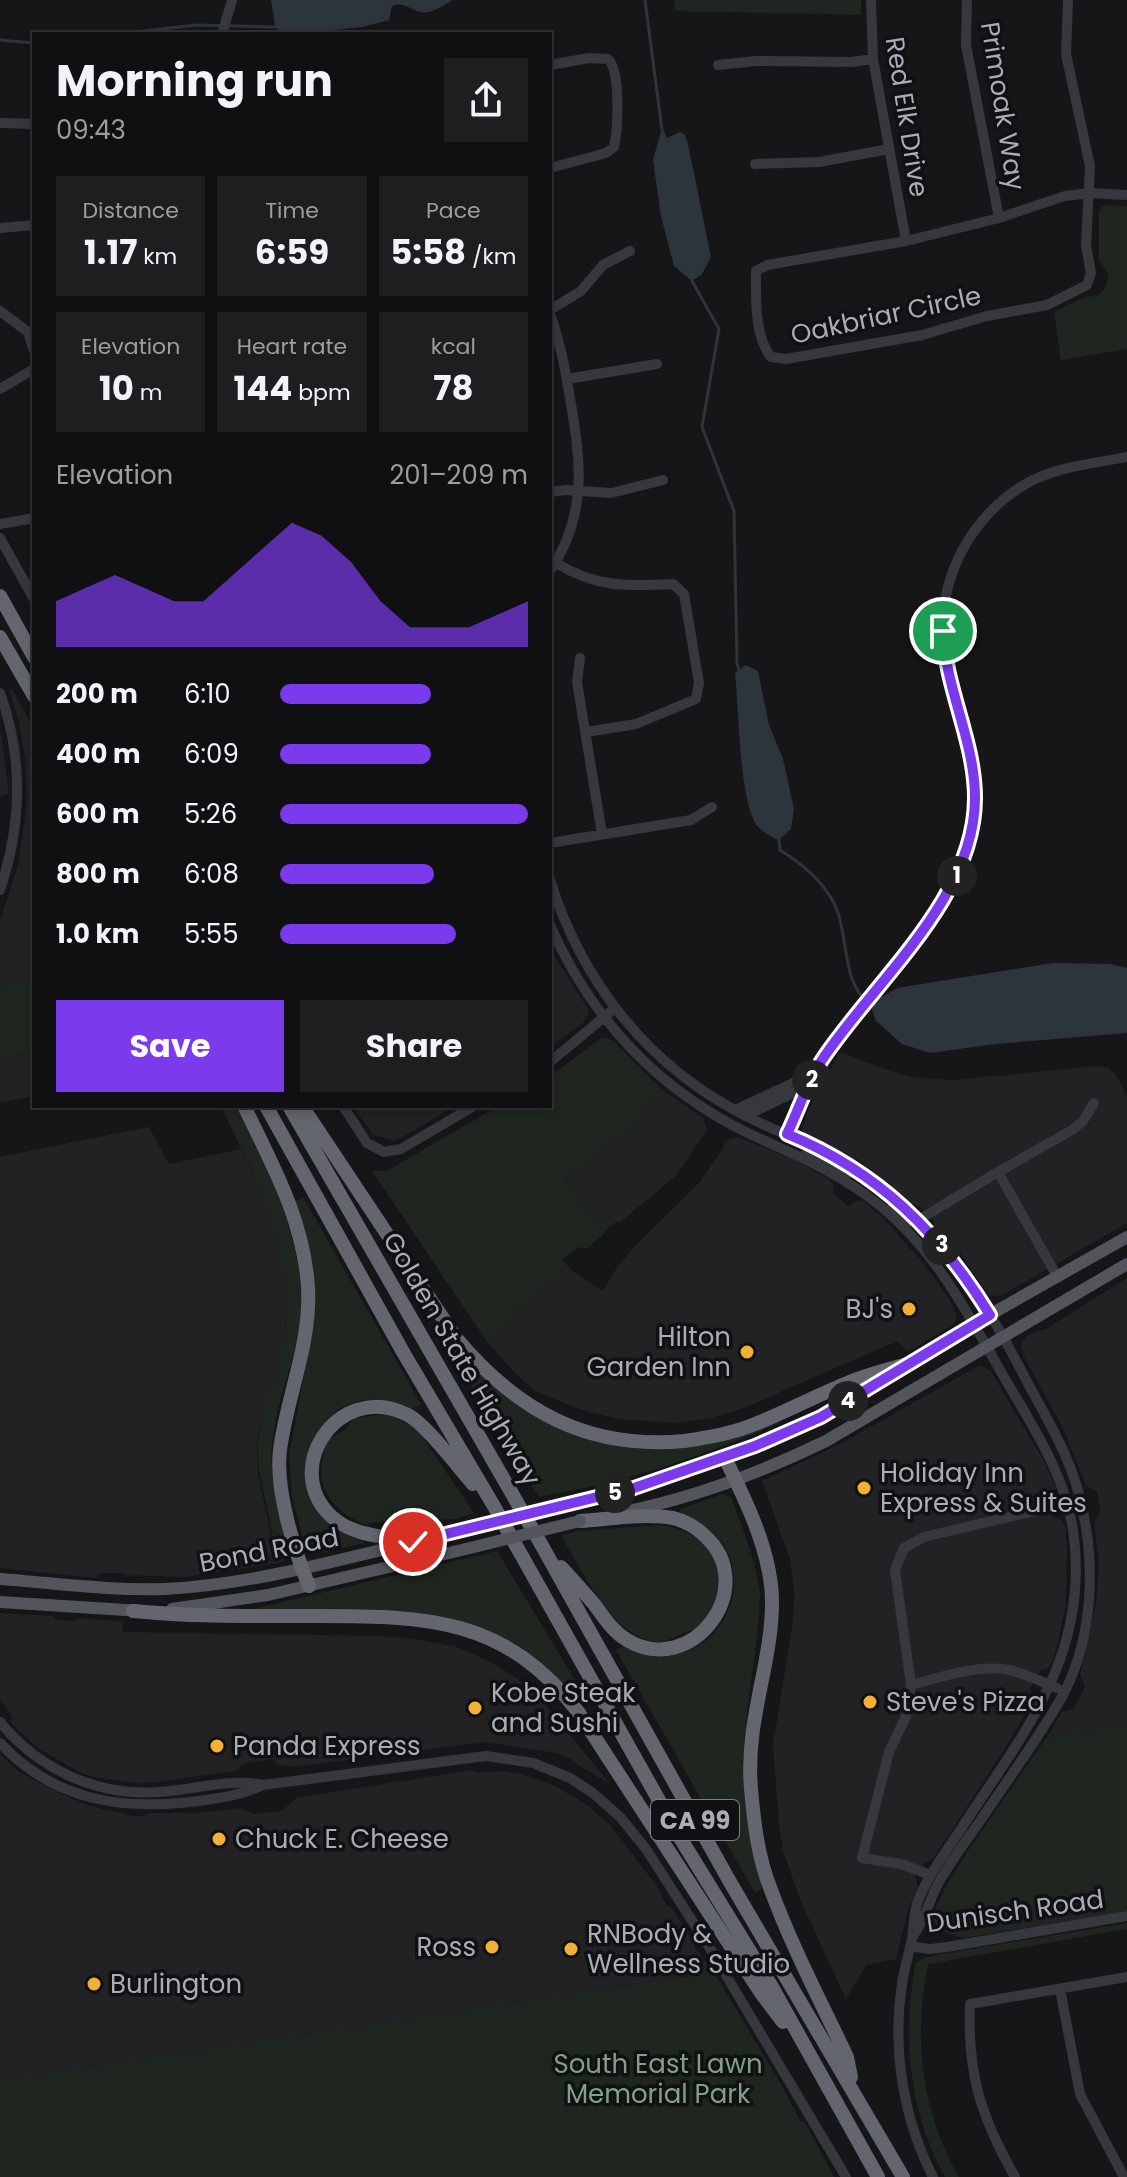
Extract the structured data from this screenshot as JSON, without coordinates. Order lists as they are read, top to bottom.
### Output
{
  "streets": {
    "highway": ["Golden State Highway", "CA 99"],
    "main road": ["Bond Road"],
    "street": [
      "Primoak Way",
      "Red Elk Drive",
      "Oakbriar Circle",
      "Dunisch Road"
    ]
  },
  "crossings": [
    ["Red Elk Drive", "Oakbriar Circle"]
  ],
  "parks": ["South East Lawn Memorial Park"],
  "places": [
    "BJ's",
    "Hilton Garden Inn",
    "Holiday Inn Express & Suites",
    "Steve's Pizza",
    "Kobe Steak and Sushi",
    "Panda Express",
    "Chuck E. Cheese",
    "Ross",
    "RNBody & Wellness Studio",
    "Burlington"
  ],
  "page": {
    "heading": ["Morning run", "09:43"],
    "stats": [
      ["Distance", "1.17 km"],
      ["Time", "6:59"],
      ["Pace", "5:58 /km"],
      ["Elevation", "10 m"],
      ["Heart rate", "144 bpm"],
      ["kcal", "78"]
    ],
    "chart": ["Elevation", "201–209 m"],
    "list": [
      {
        "name": "200 m",
        "note": "6:10"
      },
      {
        "name": "400 m",
        "note": "6:09"
      },
      {
        "name": "600 m",
        "note": "5:26"
      },
      {
        "name": "800 m",
        "note": "6:08"
      },
      {
        "name": "1.0 km",
        "note": "5:55"
      }
    ],
    "pins": [
      "1",
      "2",
      "3",
      "4",
      "5"
    ],
    "buttons": ["Save", "Share"]
  }
}
